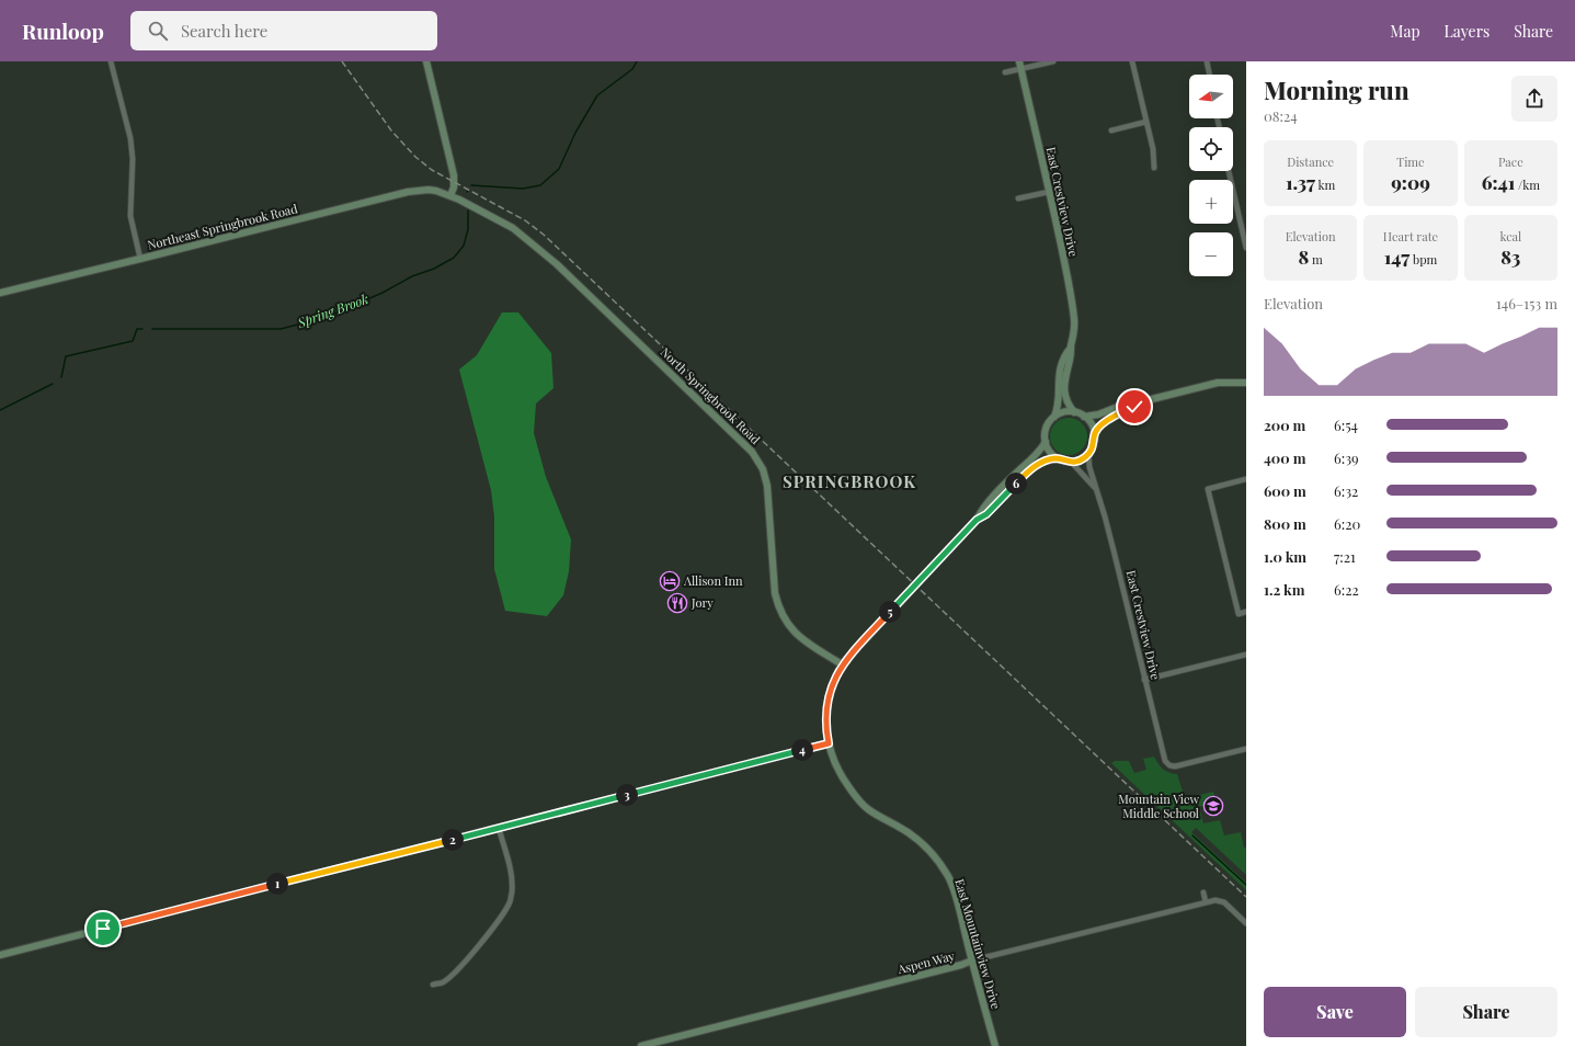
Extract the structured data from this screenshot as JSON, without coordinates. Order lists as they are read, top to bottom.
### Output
{
  "streets": {
    "street": [
      "East Crestview Drive",
      "Northeast Springbrook Road",
      "North Springbrook Road",
      "East Mountainview Drive",
      "Aspen Way"
    ]
  },
  "crossings": [
    ["Northeast Springbrook Road", "North Springbrook Road"],
    ["North Springbrook Road", "East Mountainview Drive"],
    ["East Mountainview Drive", "Aspen Way"]
  ],
  "districts": ["SPRINGBROOK"],
  "water": ["Spring Brook"],
  "places": {
    "hotel": ["Allison Inn"],
    "restaurant": ["Jory"],
    "school or university": ["Mountain View Middle School"]
  },
  "north": "left",
  "page": {
    "header": "Runloop",
    "search": "Search here",
    "nav": ["Map", "Layers", "Share"],
    "heading": ["Morning run", "08:24"],
    "map_buttons": ["+", "−"],
    "stats": [
      ["Distance", "1.37 km"],
      ["Time", "9:09"],
      ["Pace", "6:41 /km"],
      ["Elevation", "8 m"],
      ["Heart rate", "147 bpm"],
      ["kcal", "83"]
    ],
    "chart": ["Elevation", "146–153 m"],
    "list": [
      {
        "name": "200 m",
        "note": "6:54"
      },
      {
        "name": "400 m",
        "note": "6:39"
      },
      {
        "name": "600 m",
        "note": "6:32"
      },
      {
        "name": "800 m",
        "note": "6:20"
      },
      {
        "name": "1.0 km",
        "note": "7:21"
      },
      {
        "name": "1.2 km",
        "note": "6:22"
      }
    ],
    "pins": [
      "6",
      "5",
      "4",
      "3",
      "2",
      "1"
    ],
    "buttons": ["Save", "Share"]
  }
}
